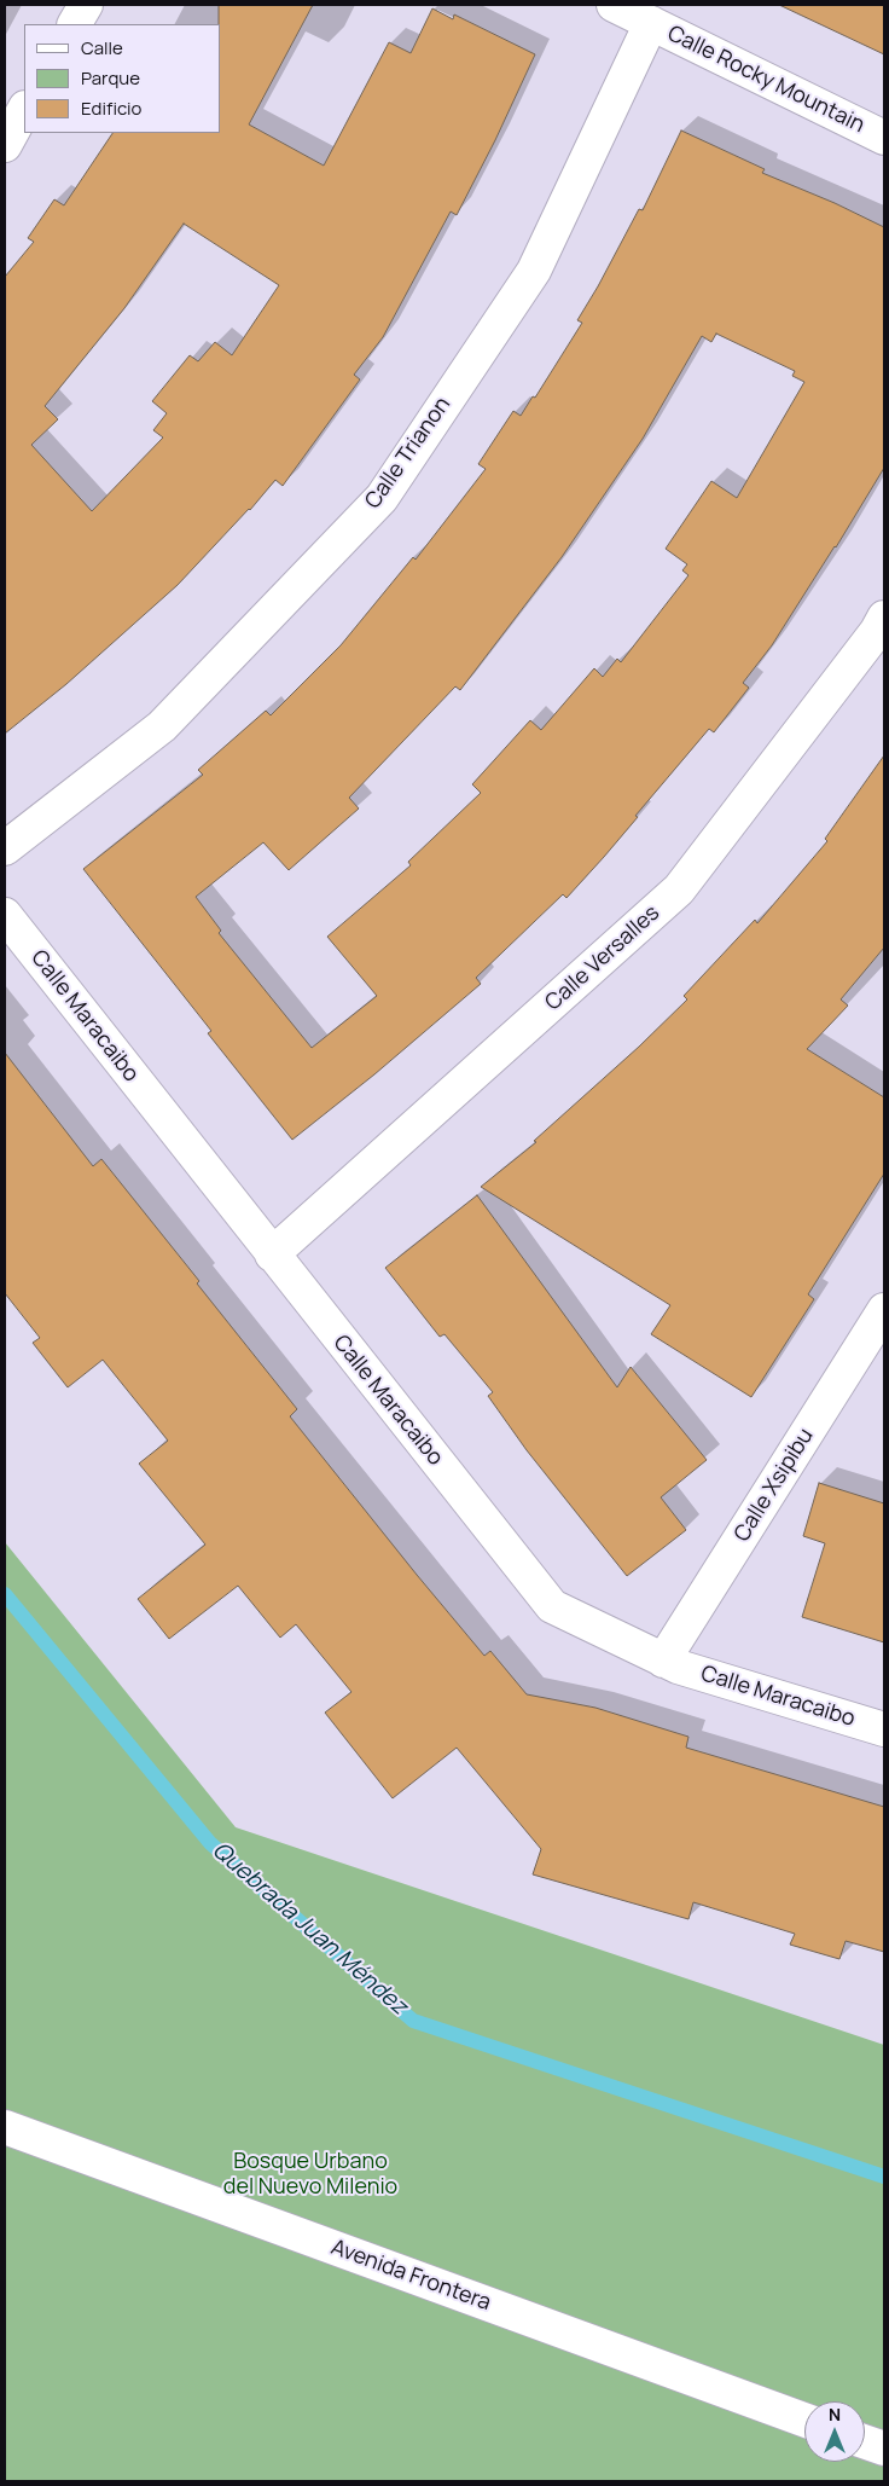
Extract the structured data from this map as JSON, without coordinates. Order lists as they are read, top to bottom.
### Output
{
  "streets": {
    "street": [
      "Calle Rocky Mountain",
      "Calle Trianon",
      "Calle Versalles",
      "Calle Maracaibo",
      "Calle Xsipibu",
      "Avenida Frontera"
    ]
  },
  "crossings": [
    ["Calle Rocky Mountain", "Calle Trianon"],
    ["Calle Versalles", "Calle Maracaibo"],
    ["Calle Maracaibo", "Calle Xsipibu"]
  ],
  "water": ["Quebrada Juan Méndez"],
  "parks": ["Bosque Urbano del Nuevo Milenio"],
  "legend": ["Calle", "Parque", "Edificio"],
  "north": "top"
}
